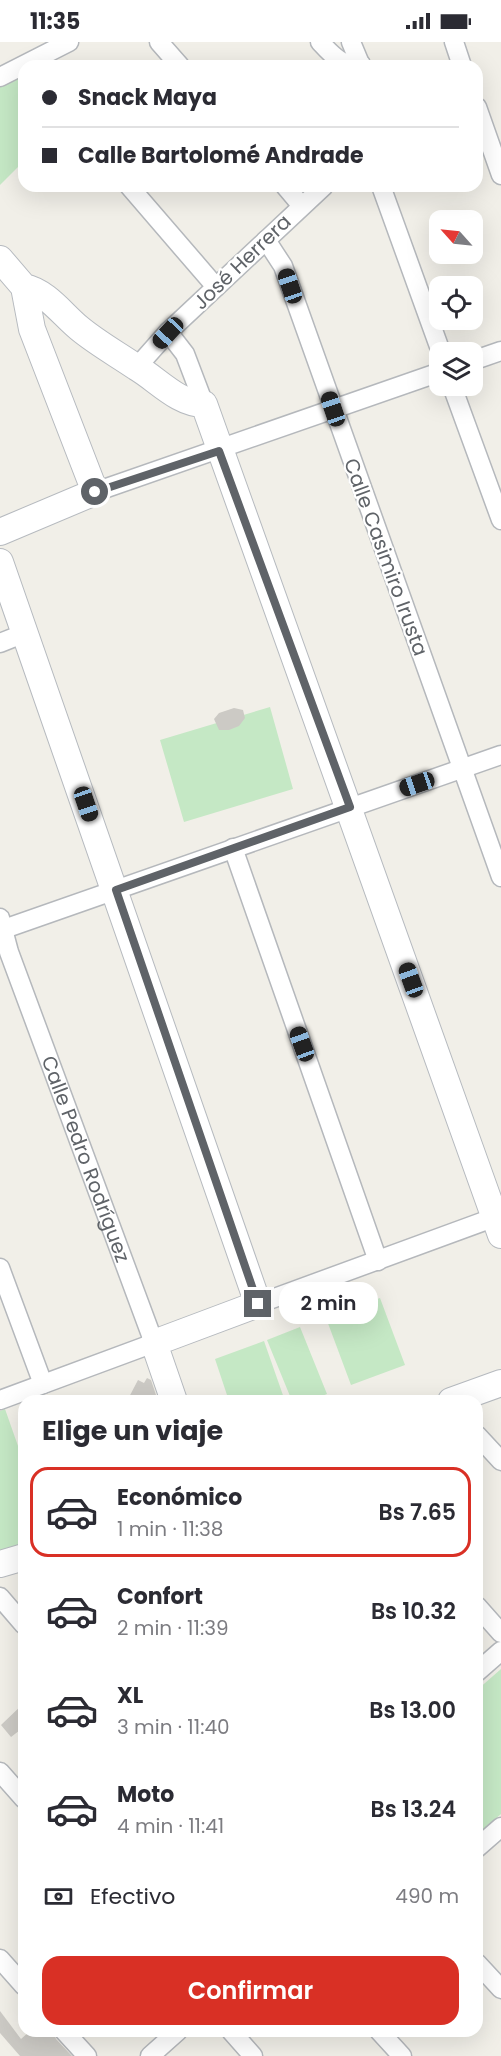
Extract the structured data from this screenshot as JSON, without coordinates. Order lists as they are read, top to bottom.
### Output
{
  "streets": {
    "street": ["José Herrera", "Calle Casimiro Irusta", "Calle Pedro Rodríguez"]
  },
  "crossings": [
    ["José Herrera", "Calle Casimiro Irusta"]
  ],
  "north": "top left",
  "page": {
    "status": "11:35",
    "banner": ["Snack Maya", "Calle Bartolomé Andrade"],
    "bubble": "2 min",
    "heading": "Elige un viaje",
    "list": [
      {
        "name": "Económico",
        "note": "1 min · 11:38",
        "value": "Bs 7.65"
      },
      {
        "name": "Confort",
        "note": "2 min · 11:39",
        "value": "Bs 10.32"
      },
      {
        "name": "XL",
        "note": "3 min · 11:40",
        "value": "Bs 13.00"
      },
      {
        "name": "Moto",
        "note": "4 min · 11:41",
        "value": "Bs 13.24"
      }
    ],
    "pay": ["Efectivo", "490 m"],
    "buttons": "Confirmar"
  }
}
